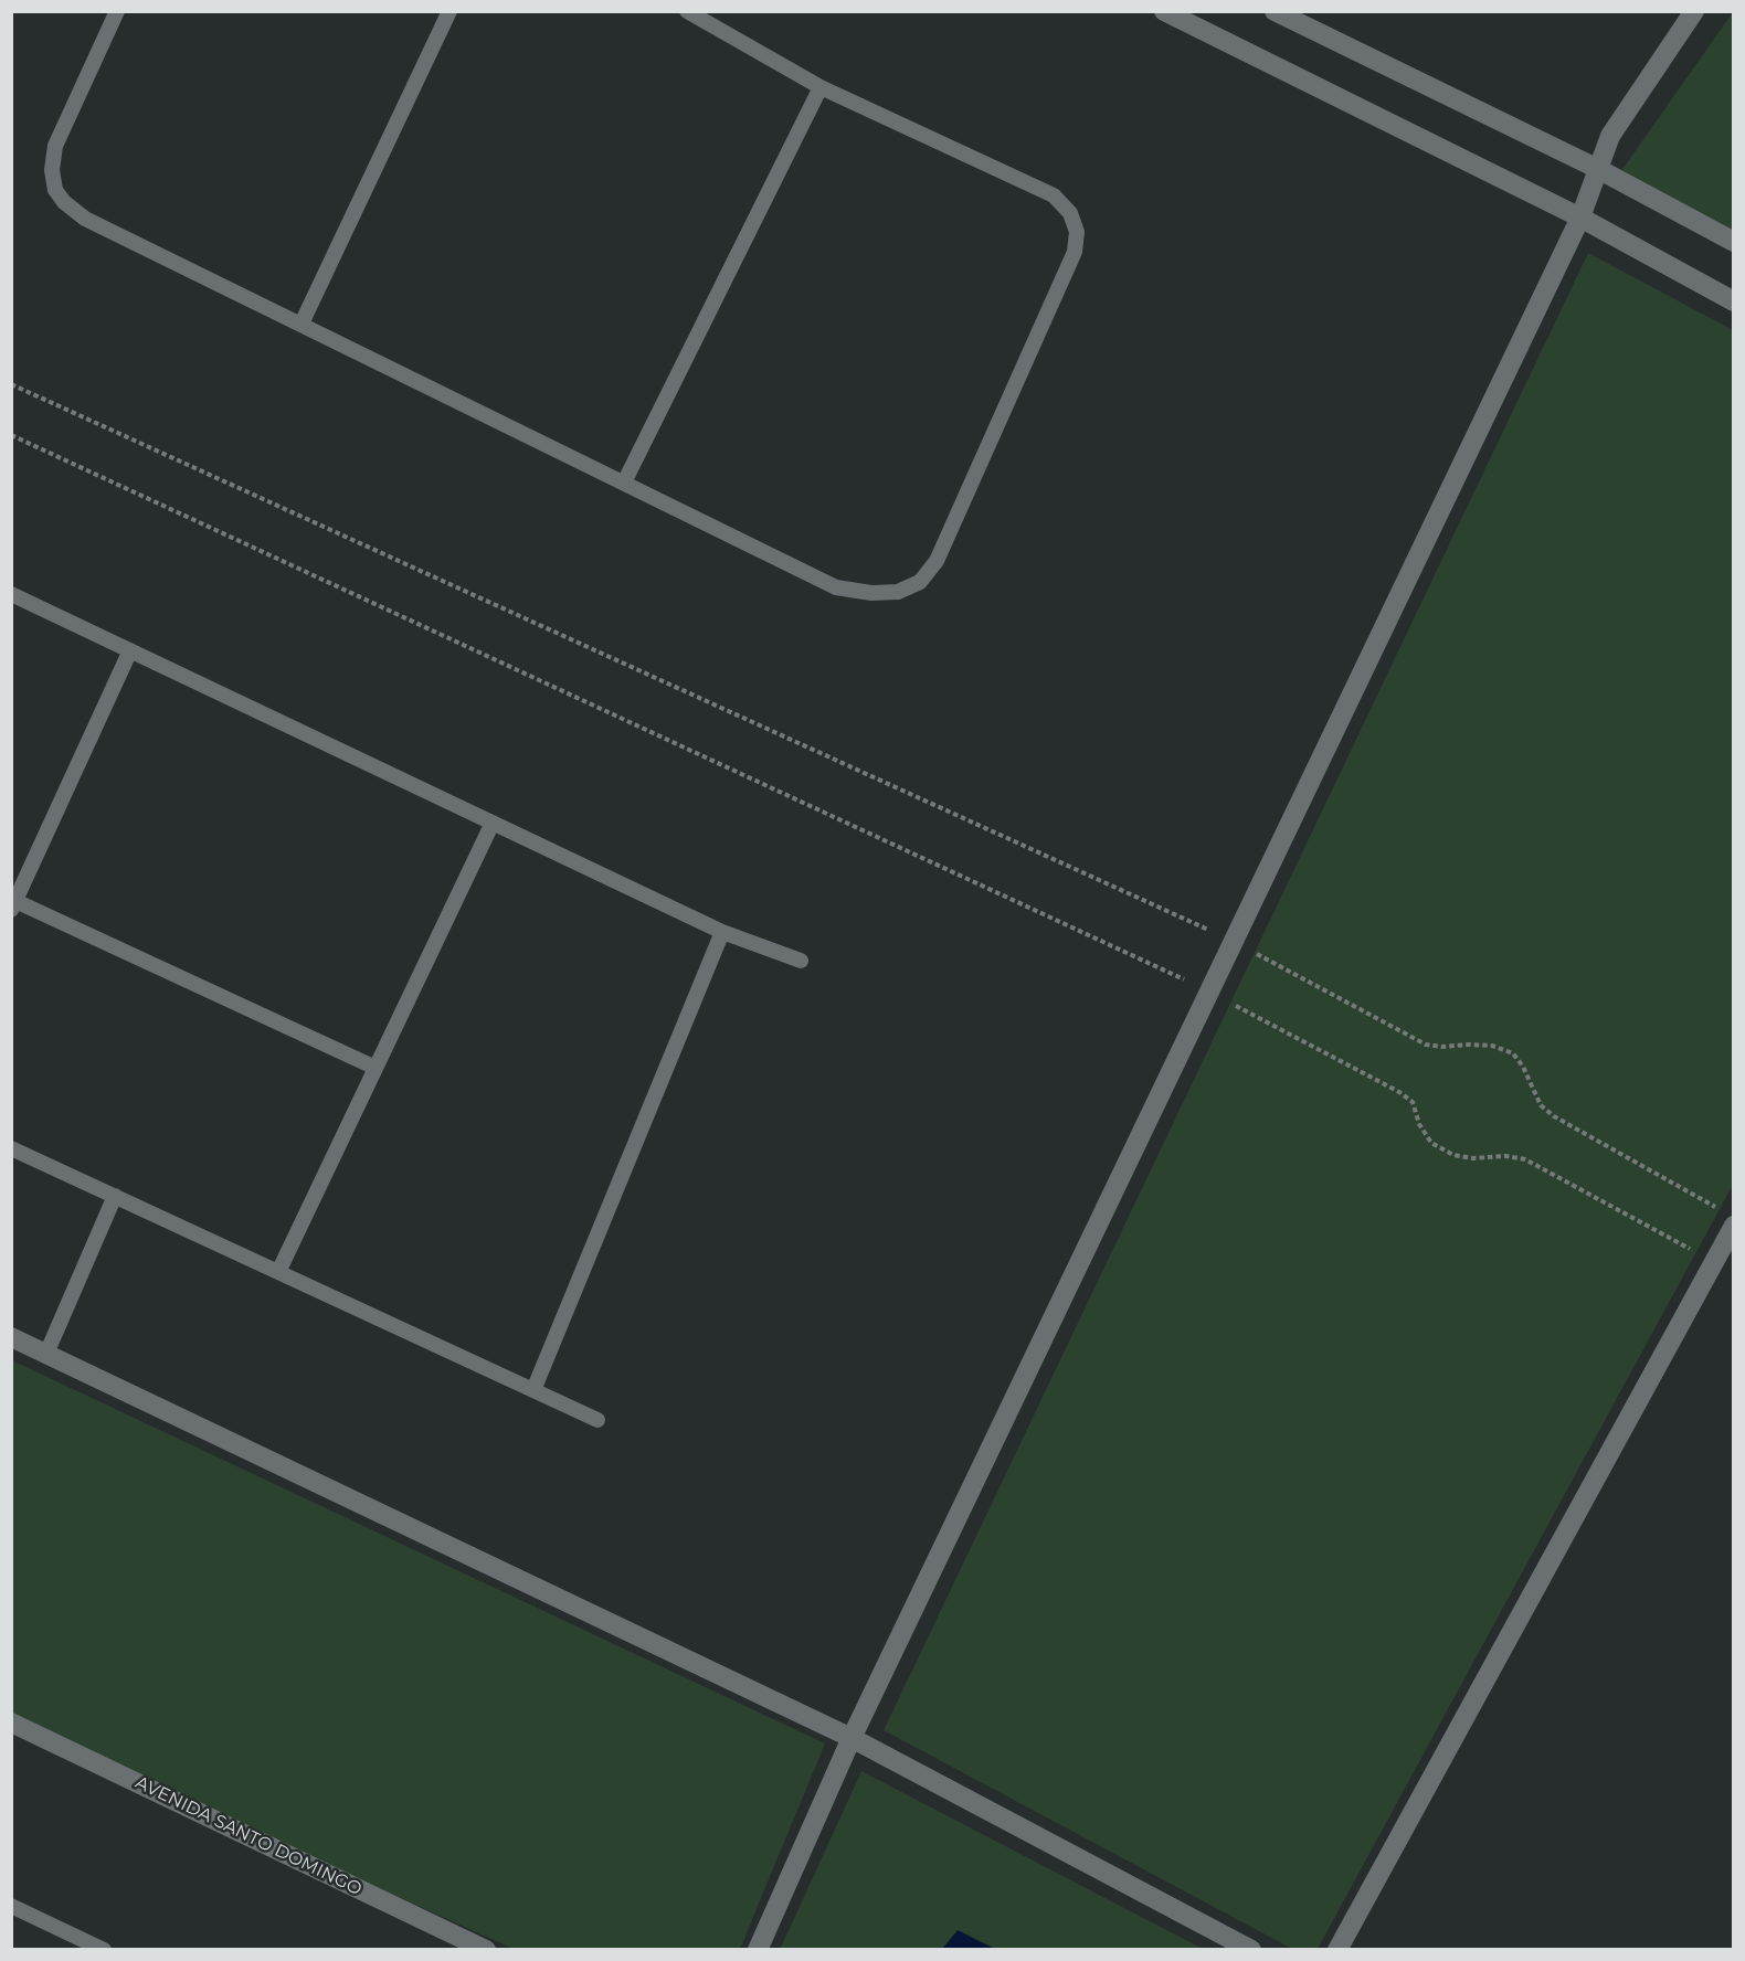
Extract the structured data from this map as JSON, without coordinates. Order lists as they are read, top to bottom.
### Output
{
  "streets": {
    "street": ["AVENIDA SANTO DOMINGO"]
  }
}
